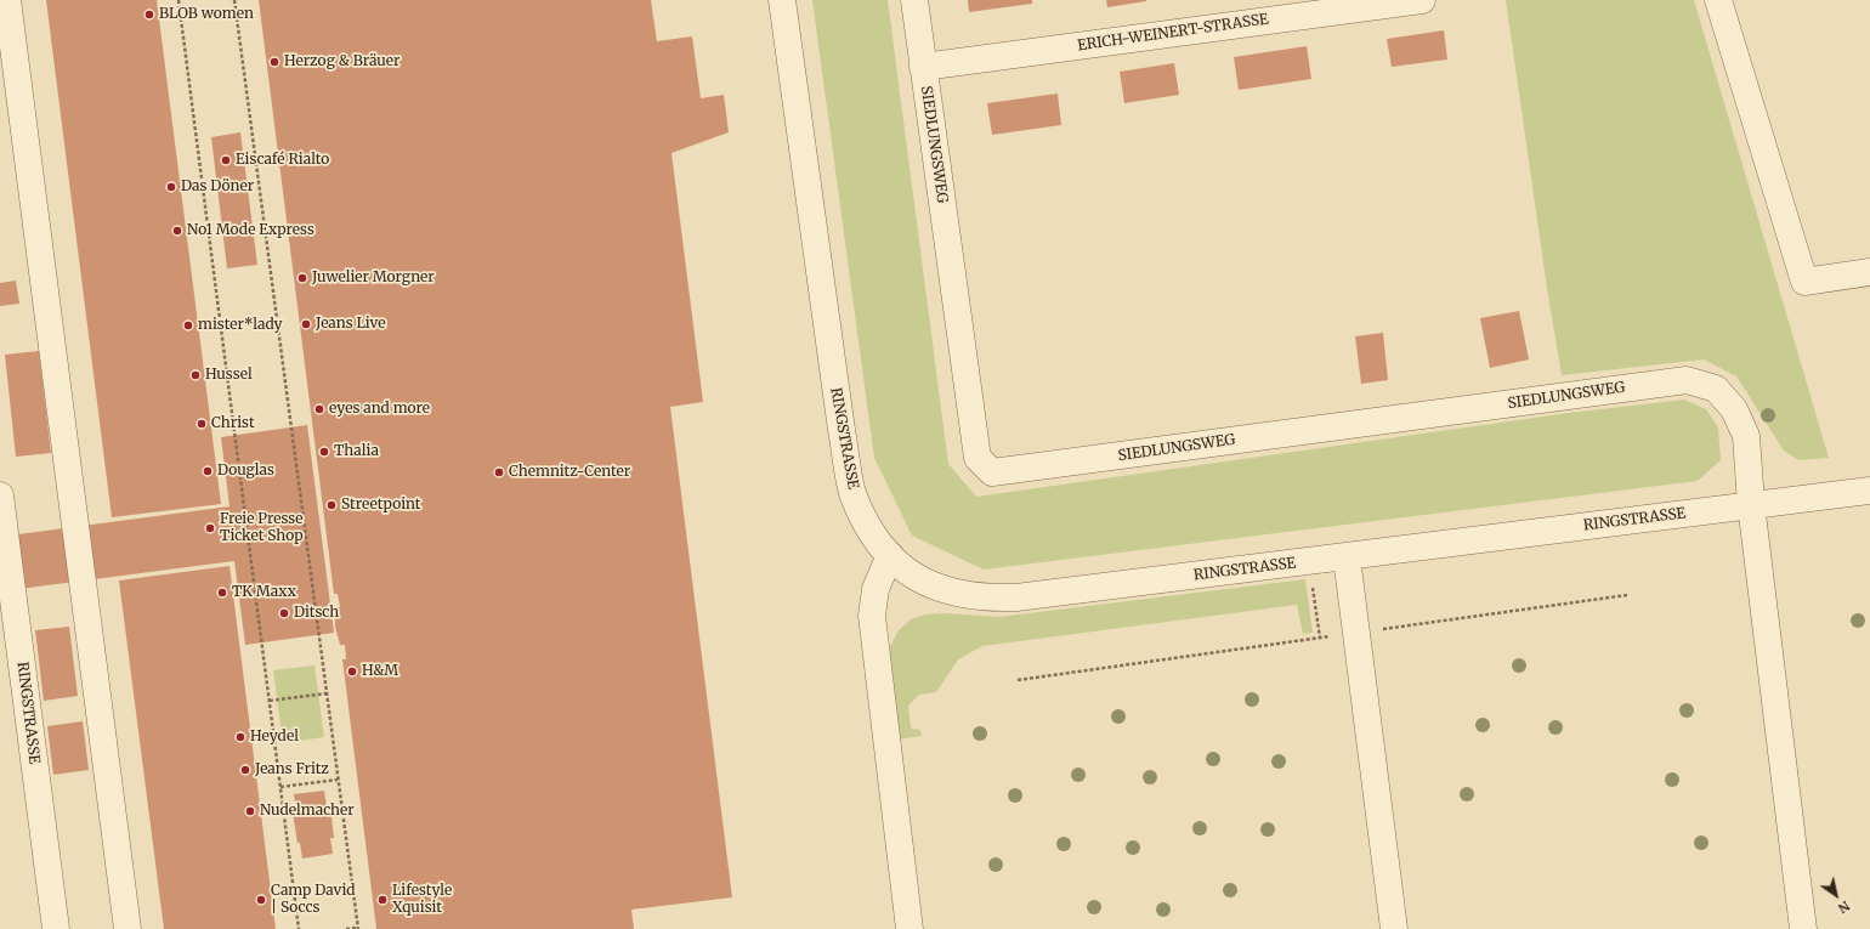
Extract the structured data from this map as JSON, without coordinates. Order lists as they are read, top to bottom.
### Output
{
  "streets": {
    "street": ["ERICH-WEINERT-STRASSE", "SIEDLUNGSWEG", "RINGSTRASSE"]
  },
  "crossings": [
    ["ERICH-WEINERT-STRASSE", "SIEDLUNGSWEG"],
    ["SIEDLUNGSWEG", "RINGSTRASSE"]
  ],
  "places": [
    "BLOB women",
    "Herzog & Bräuer",
    "Eiscafé Rialto",
    "Das Döner",
    "No1 Mode Express",
    "Juwelier Morgner",
    "Jeans Live",
    "mister*lady",
    "Hussel",
    "eyes and more",
    "Christ",
    "Thalia",
    "Douglas",
    "Chemnitz-Center",
    "Streetpoint",
    "Freie Presse Ticket Shop",
    "TK Maxx",
    "Ditsch",
    "H&M",
    "Heydel",
    "Jeans Fritz",
    "Nudelmacher",
    "Camp David | Soccs",
    "Lifestyle Xquisit"
  ],
  "north": "bottom right"
}
